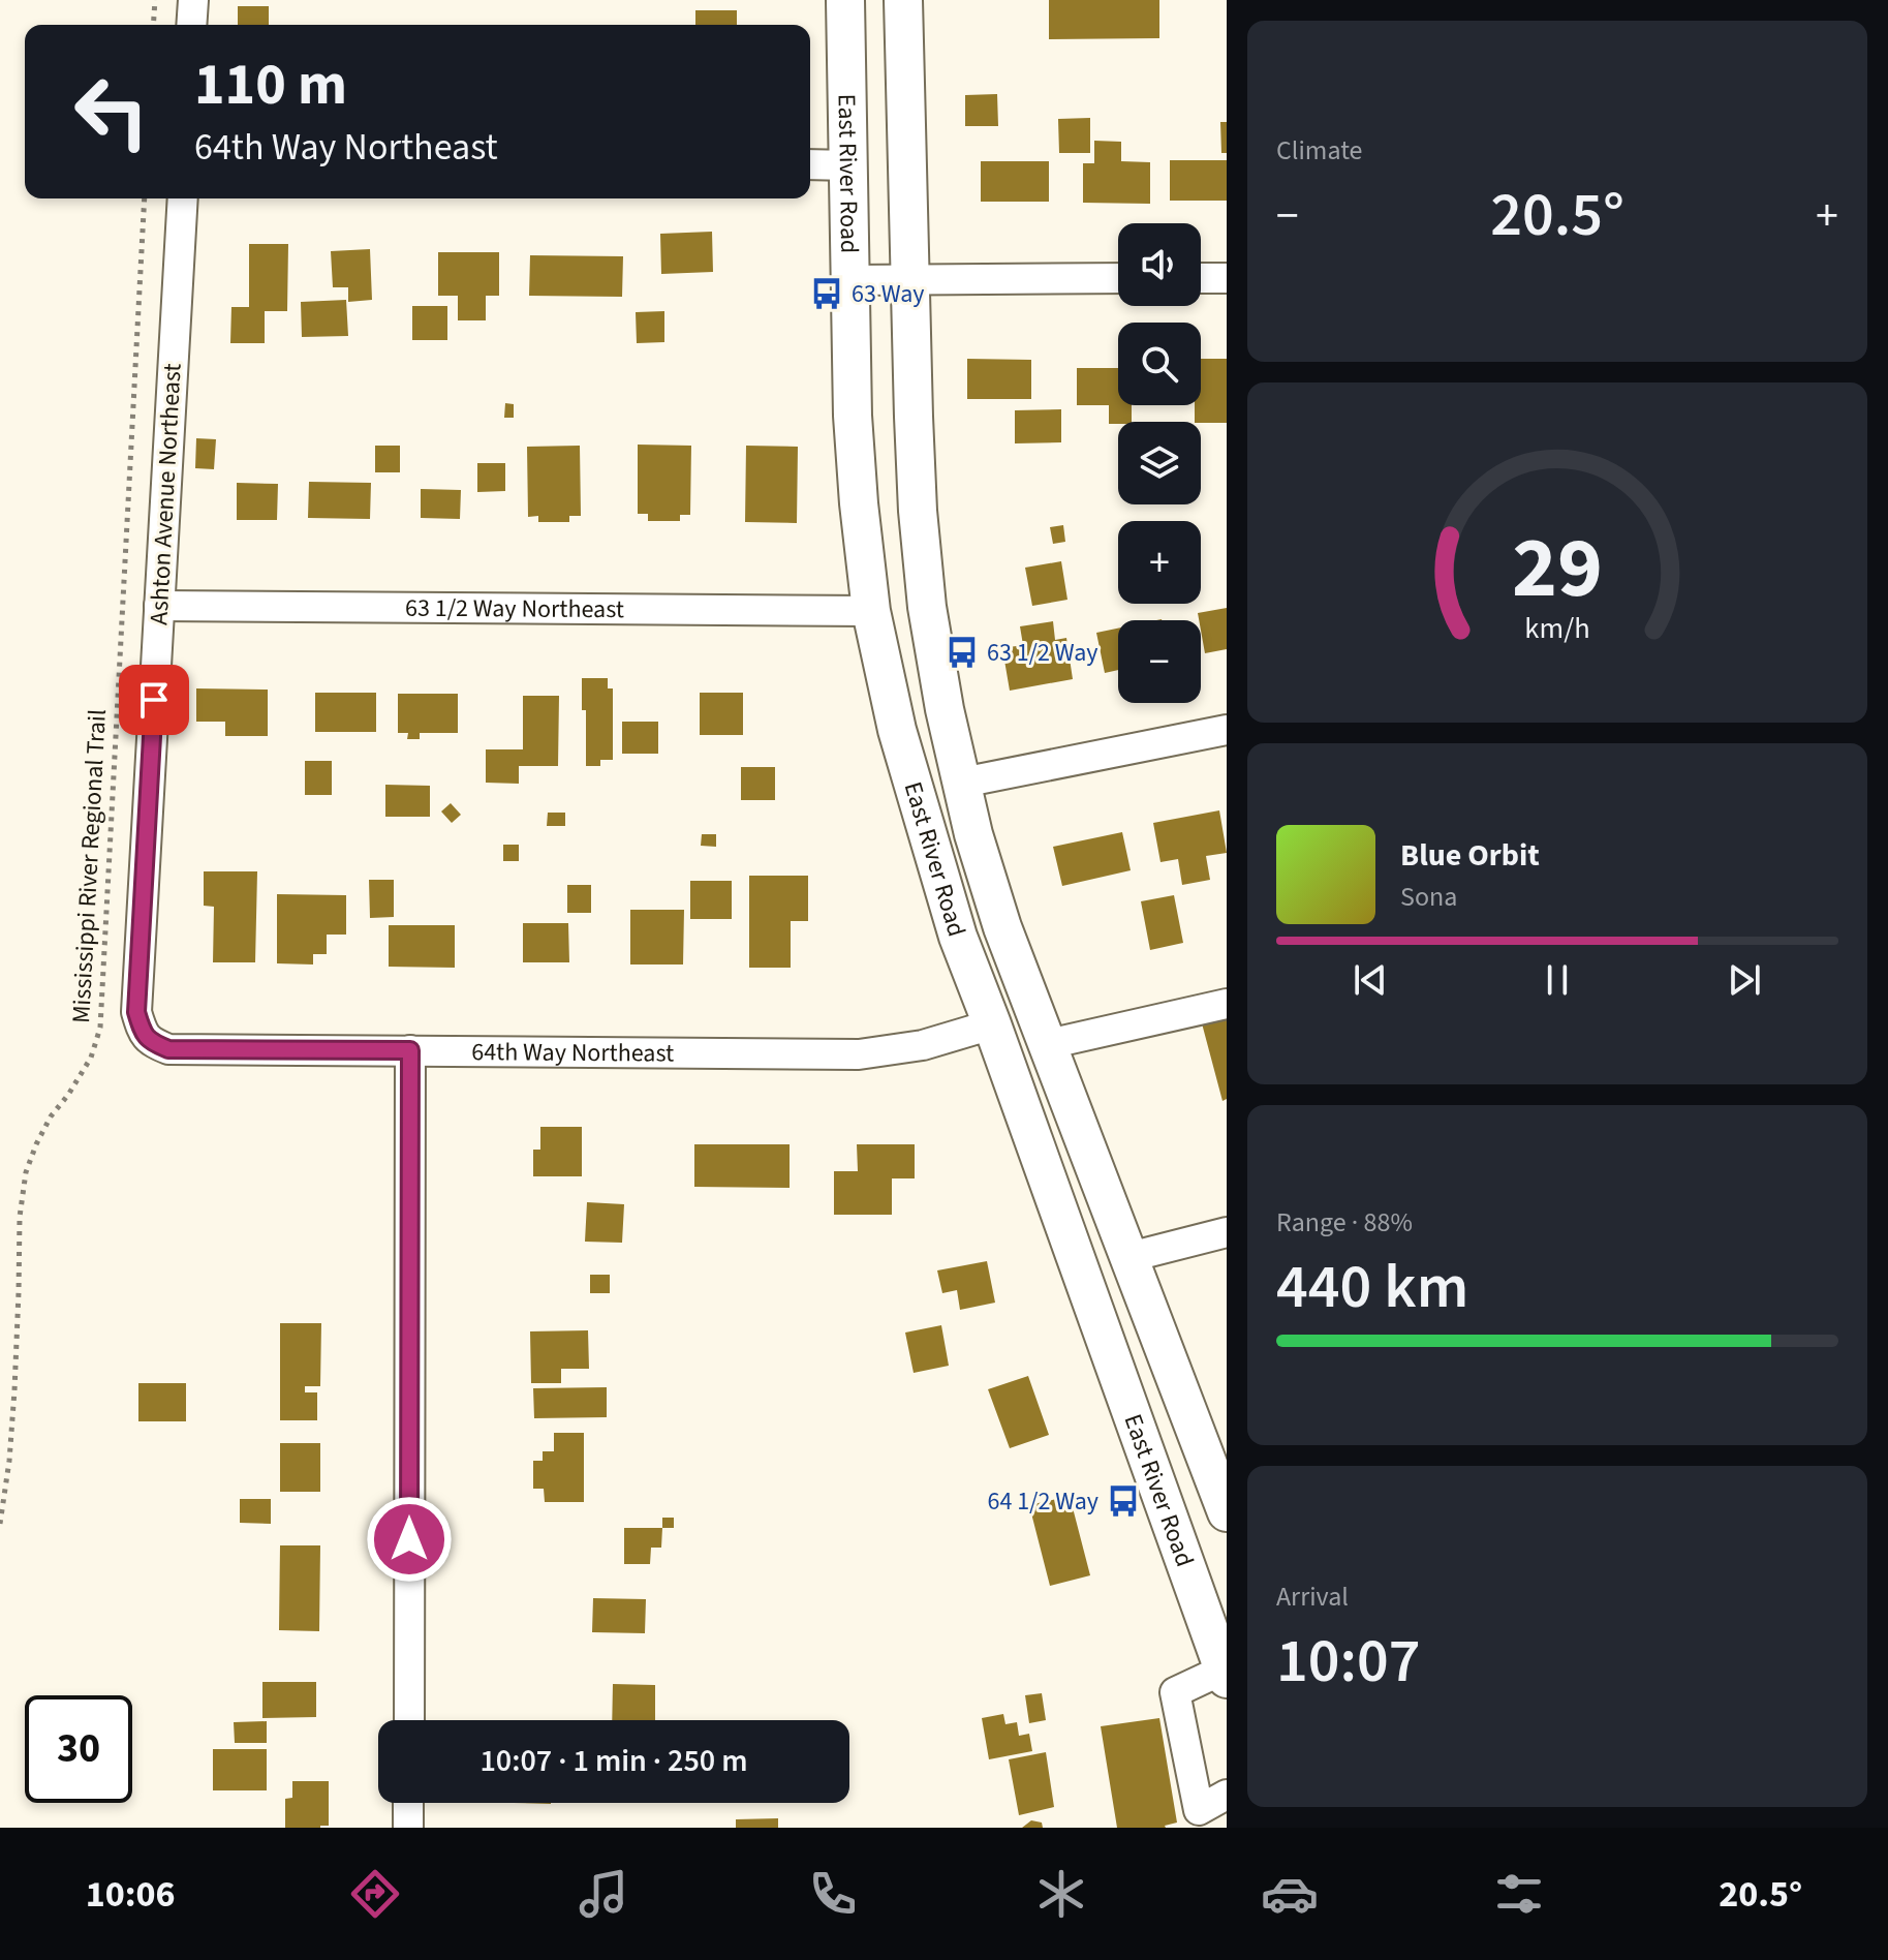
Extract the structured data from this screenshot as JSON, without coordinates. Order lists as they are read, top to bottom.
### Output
{
  "streets": {
    "main road": ["East River Road"],
    "street": ["Ashton Avenue Northeast", "63 1/2 Way Northeast", "64th Way Northeast"],
    "path": ["Mississippi River Regional Trail"]
  },
  "crossings": [
    ["East River Road", "63 1/2 Way Northeast"],
    ["East River Road", "64th Way Northeast"],
    ["Ashton Avenue Northeast", "63 1/2 Way Northeast"],
    ["Ashton Avenue Northeast", "64th Way Northeast"]
  ],
  "places": {
    "bus stop": ["63 Way", "63 1/2 Way", "64 1/2 Way"]
  },
  "page": {
    "tile": [
      "Climate",
      ["Range · 88%", "440 km"],
      ["Arrival", "10:07"]
    ],
    "turn": ["110 m", "64th Way Northeast"],
    "heat": ["−", "20.5°", "+"],
    "map_buttons": ["+", "−"],
    "song": ["Blue Orbit", "Sona"],
    "limit": "30",
    "trip": "10:07 · 1 min · 250 m",
    "tabs": ["10:06", "20.5°"],
    "gauge": ["29", "km/h"]
  }
}
